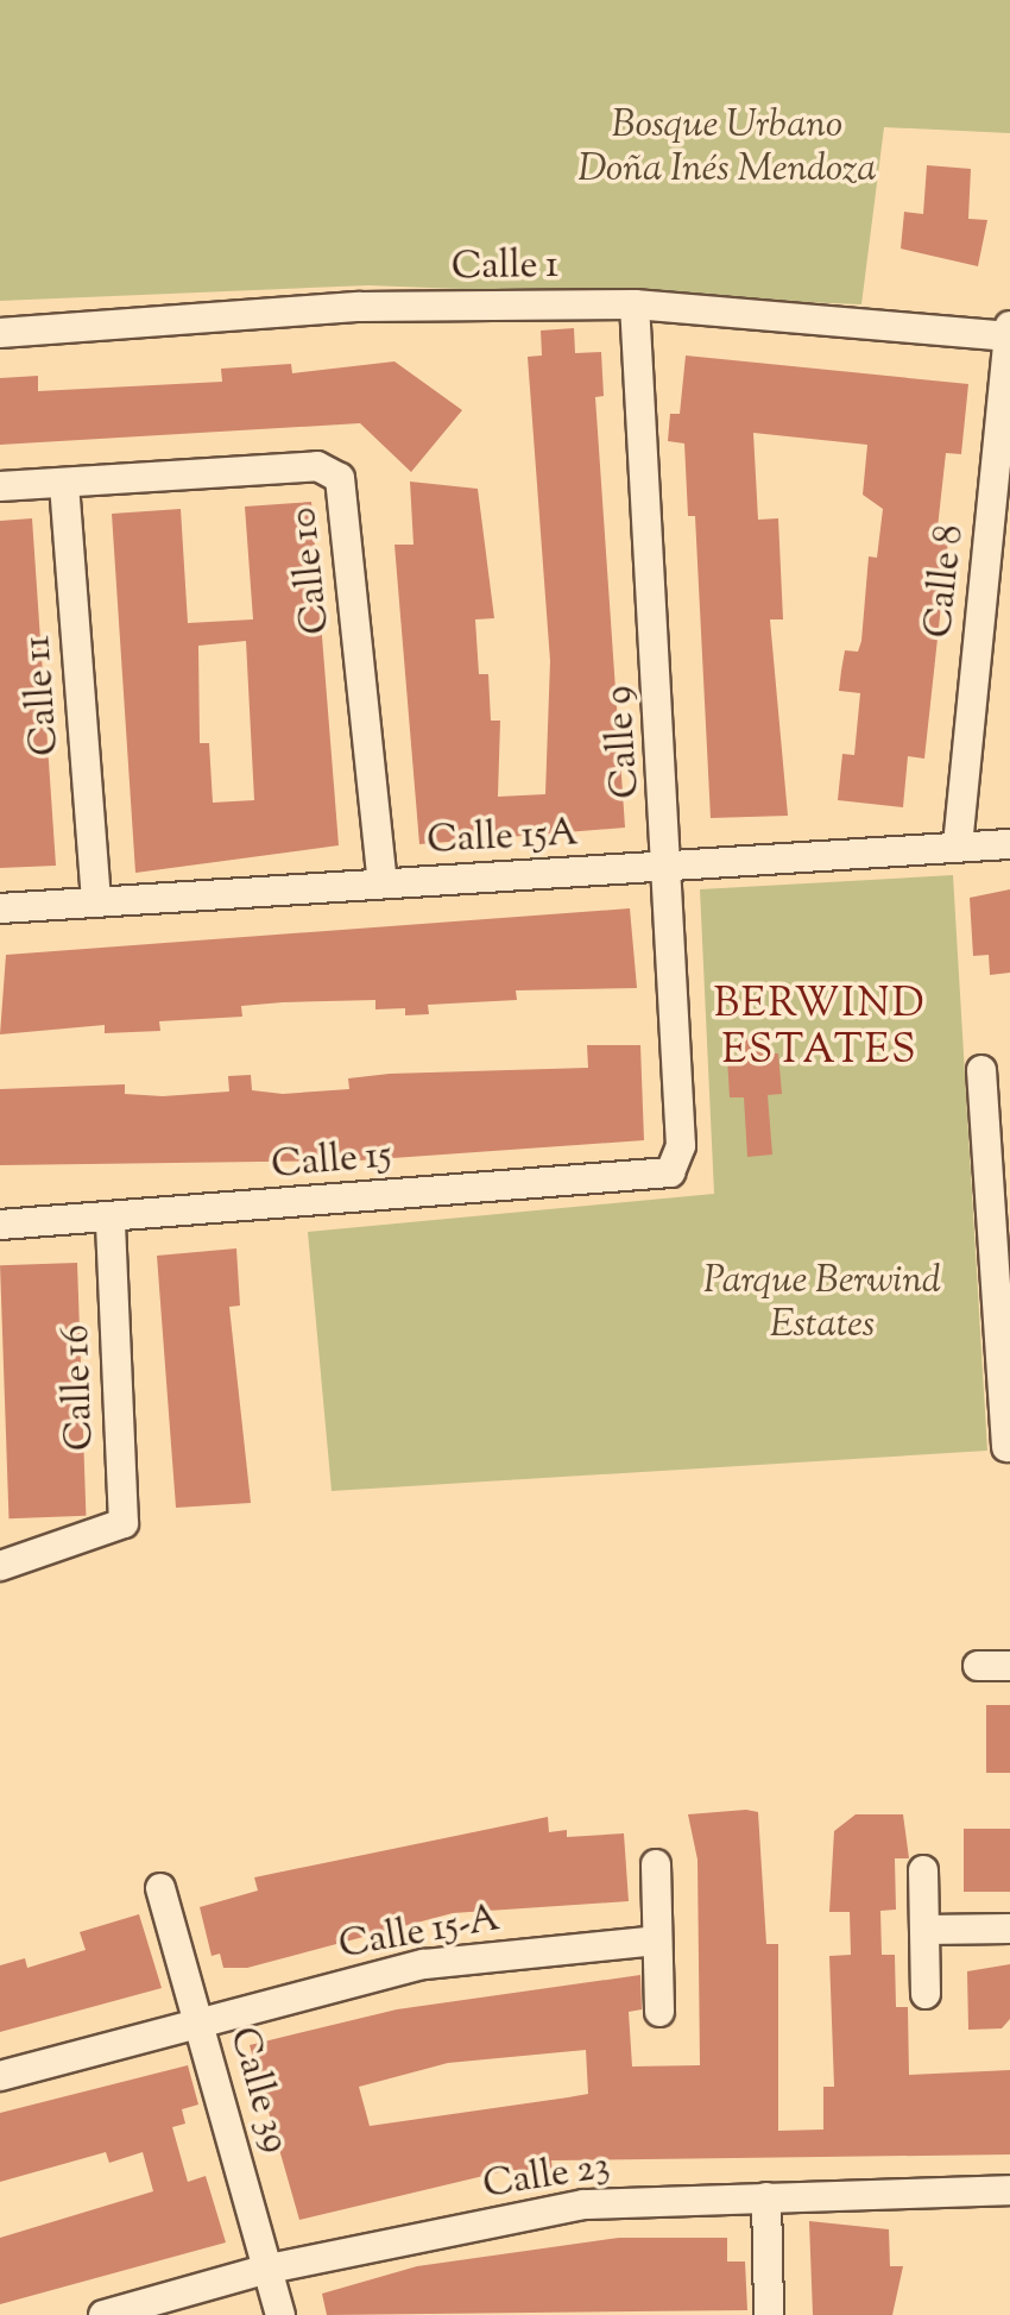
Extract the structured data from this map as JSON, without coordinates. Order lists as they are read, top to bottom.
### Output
{
  "streets": {
    "street": [
      "Calle 1",
      "Calle 10",
      "Calle 8",
      "Calle 11",
      "Calle 9",
      "Calle 15A",
      "Calle 15",
      "Calle 16",
      "Calle 15-A",
      "Calle 39",
      "Calle 23"
    ]
  },
  "crossings": [
    ["Calle 1", "Calle 8"],
    ["Calle 1", "Calle 9"],
    ["Calle 10", "Calle 11"],
    ["Calle 10", "Calle 15A"],
    ["Calle 8", "Calle 15A"],
    ["Calle 11", "Calle 15A"],
    ["Calle 9", "Calle 15A"],
    ["Calle 9", "Calle 15"],
    ["Calle 15", "Calle 16"],
    ["Calle 15-A", "Calle 39"],
    ["Calle 39", "Calle 23"]
  ],
  "districts": ["BERWIND ESTATES"],
  "parks": ["Bosque Urbano Doña Inés Mendoza", "Parque Berwind Estates"]
}
